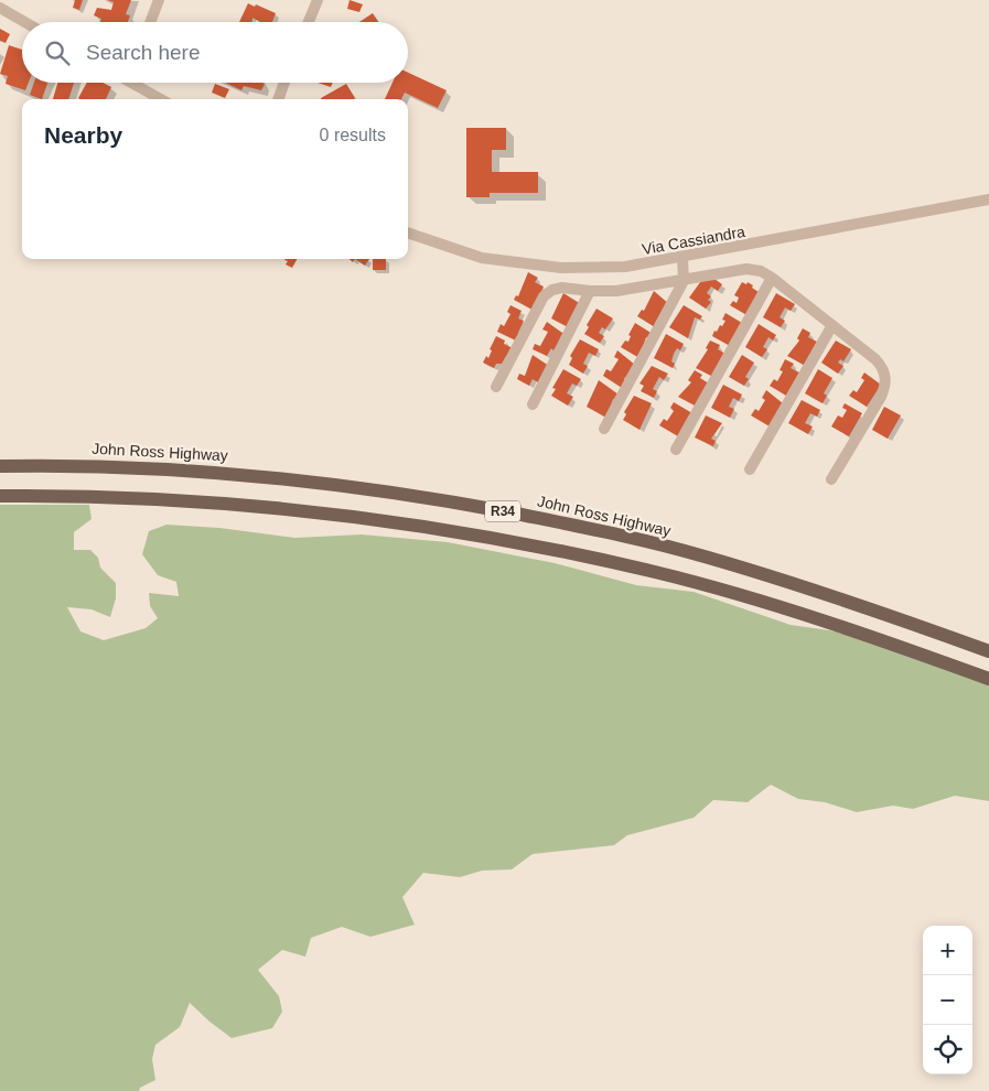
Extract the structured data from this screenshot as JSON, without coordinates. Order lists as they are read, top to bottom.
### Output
{
  "streets": {
    "main road": ["John Ross Highway", "R34"],
    "street": ["Via Cassiandra"]
  },
  "page": {
    "search": "Search here",
    "heading": ["Nearby", "0 results"],
    "map_buttons": ["+", "−"]
  }
}
